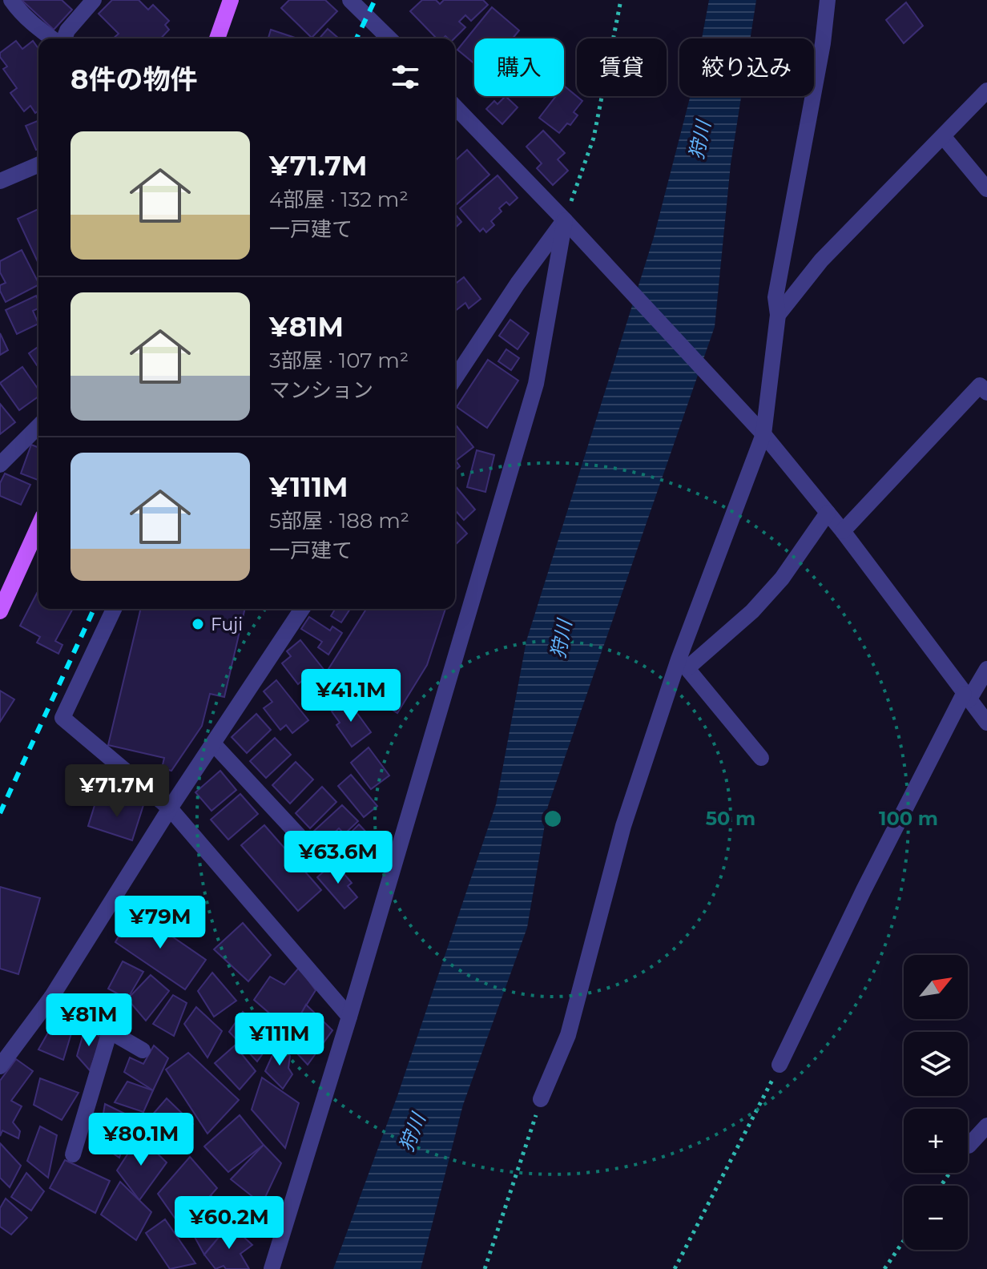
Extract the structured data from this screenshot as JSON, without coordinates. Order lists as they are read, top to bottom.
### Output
{
  "water": ["狩川"],
  "places": ["Fuji"],
  "north": "top right",
  "page": {
    "chip": ["購入", "賃貸", "絞り込み"],
    "heading": "8件の物件",
    "list": [
      {
        "name": "¥71.7M",
        "note": "4部屋 · 132 m² · 一戸建て"
      },
      {
        "name": "¥81M",
        "note": "3部屋 · 107 m² · マンション"
      },
      {
        "name": "¥111M",
        "note": "5部屋 · 188 m² · 一戸建て"
      }
    ],
    "price": [
      "¥41.1M",
      "¥71.7M",
      "¥63.6M",
      "¥79M",
      "¥81M",
      "¥111M",
      "¥80.1M",
      "¥60.2M"
    ],
    "map_buttons": ["+", "−"]
  },
  "rings": ["50 m", "100 m"]
}
